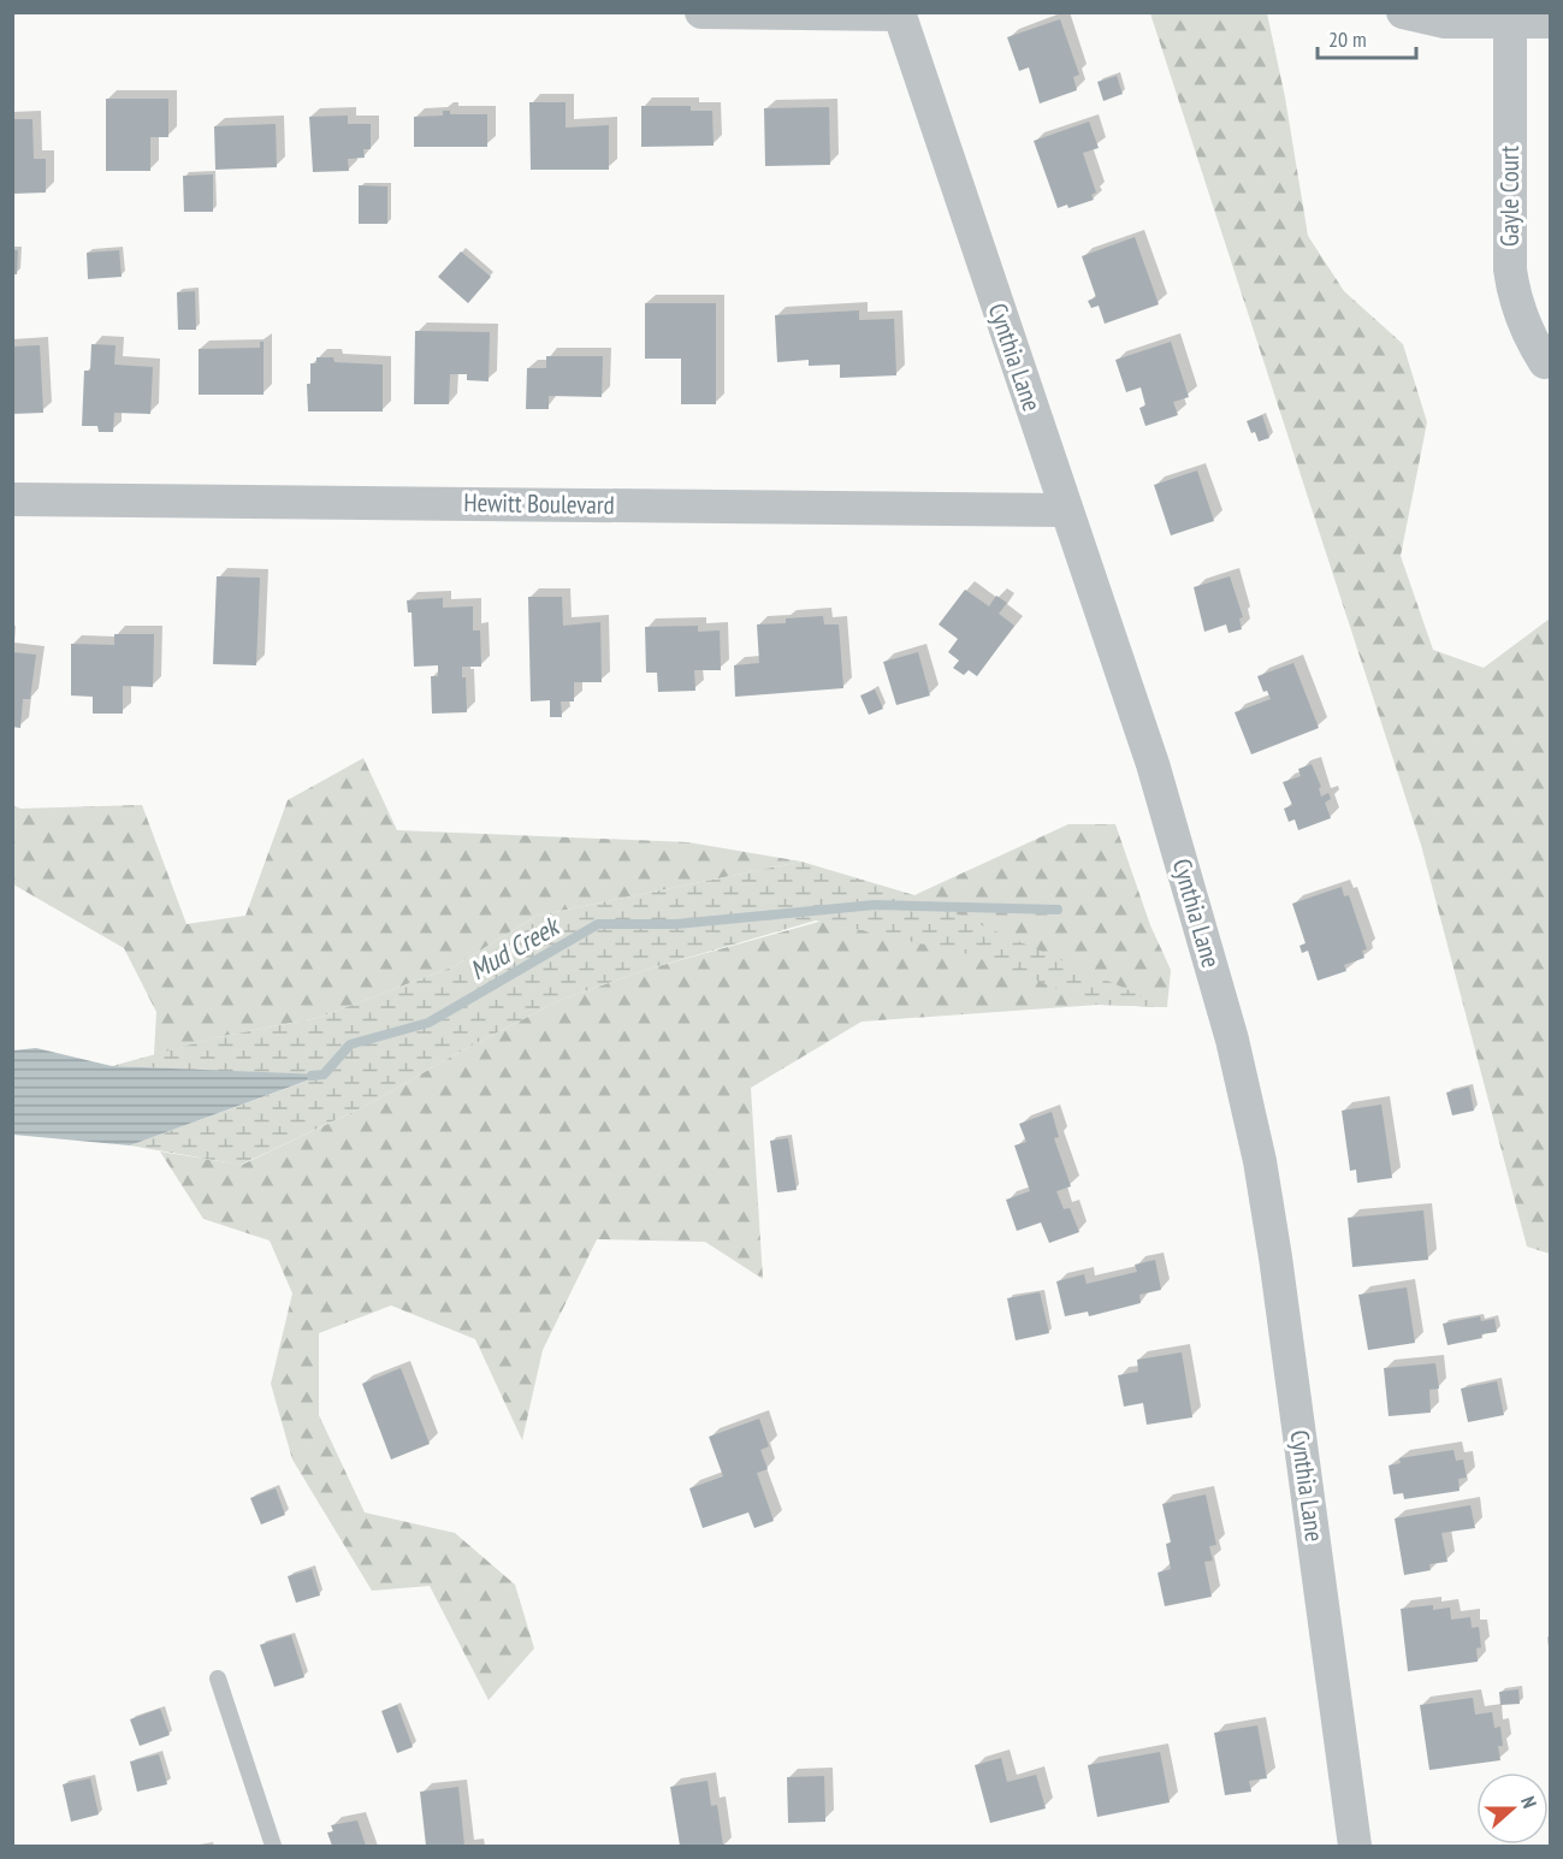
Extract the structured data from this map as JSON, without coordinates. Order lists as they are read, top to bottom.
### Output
{
  "streets": {
    "street": ["Gayle Court", "Cynthia Lane", "Hewitt Boulevard"]
  },
  "crossings": [
    ["Cynthia Lane", "Hewitt Boulevard"]
  ],
  "water": ["Mud Creek"],
  "scale_bar": "20 m",
  "north": "right"
}
